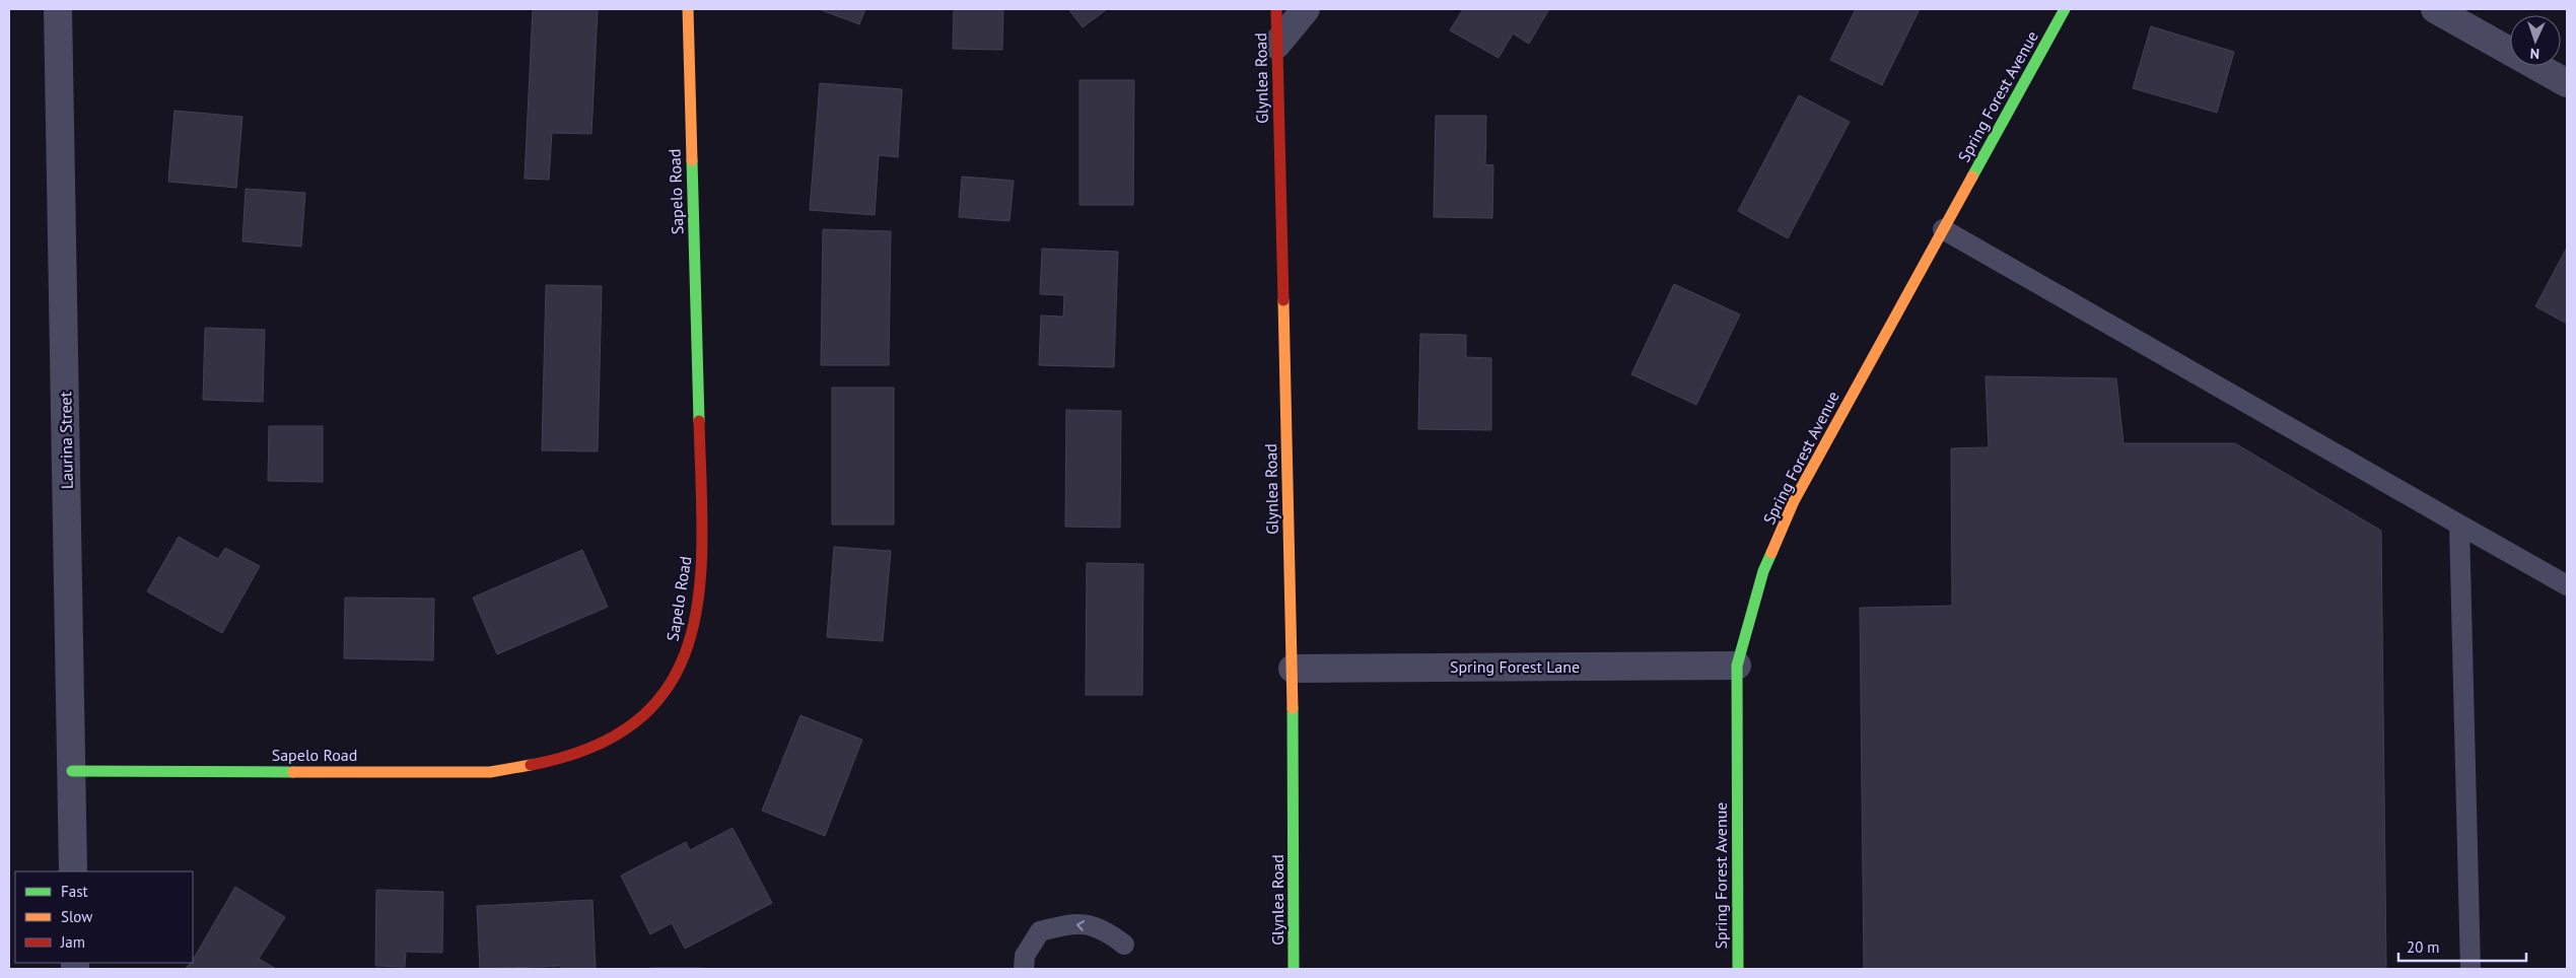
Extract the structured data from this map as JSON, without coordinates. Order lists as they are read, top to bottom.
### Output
{
  "streets": {
    "street": [
      "Glynlea Road",
      "Spring Forest Avenue",
      "Sapelo Road",
      "Laurina Street",
      "Spring Forest Lane"
    ]
  },
  "crossings": [
    ["Glynlea Road", "Spring Forest Lane"],
    ["Spring Forest Avenue", "Spring Forest Lane"],
    ["Sapelo Road", "Laurina Street"]
  ],
  "legend": ["Fast", "Slow", "Jam"],
  "scale_bar": "20 m",
  "north": "bottom"
}
